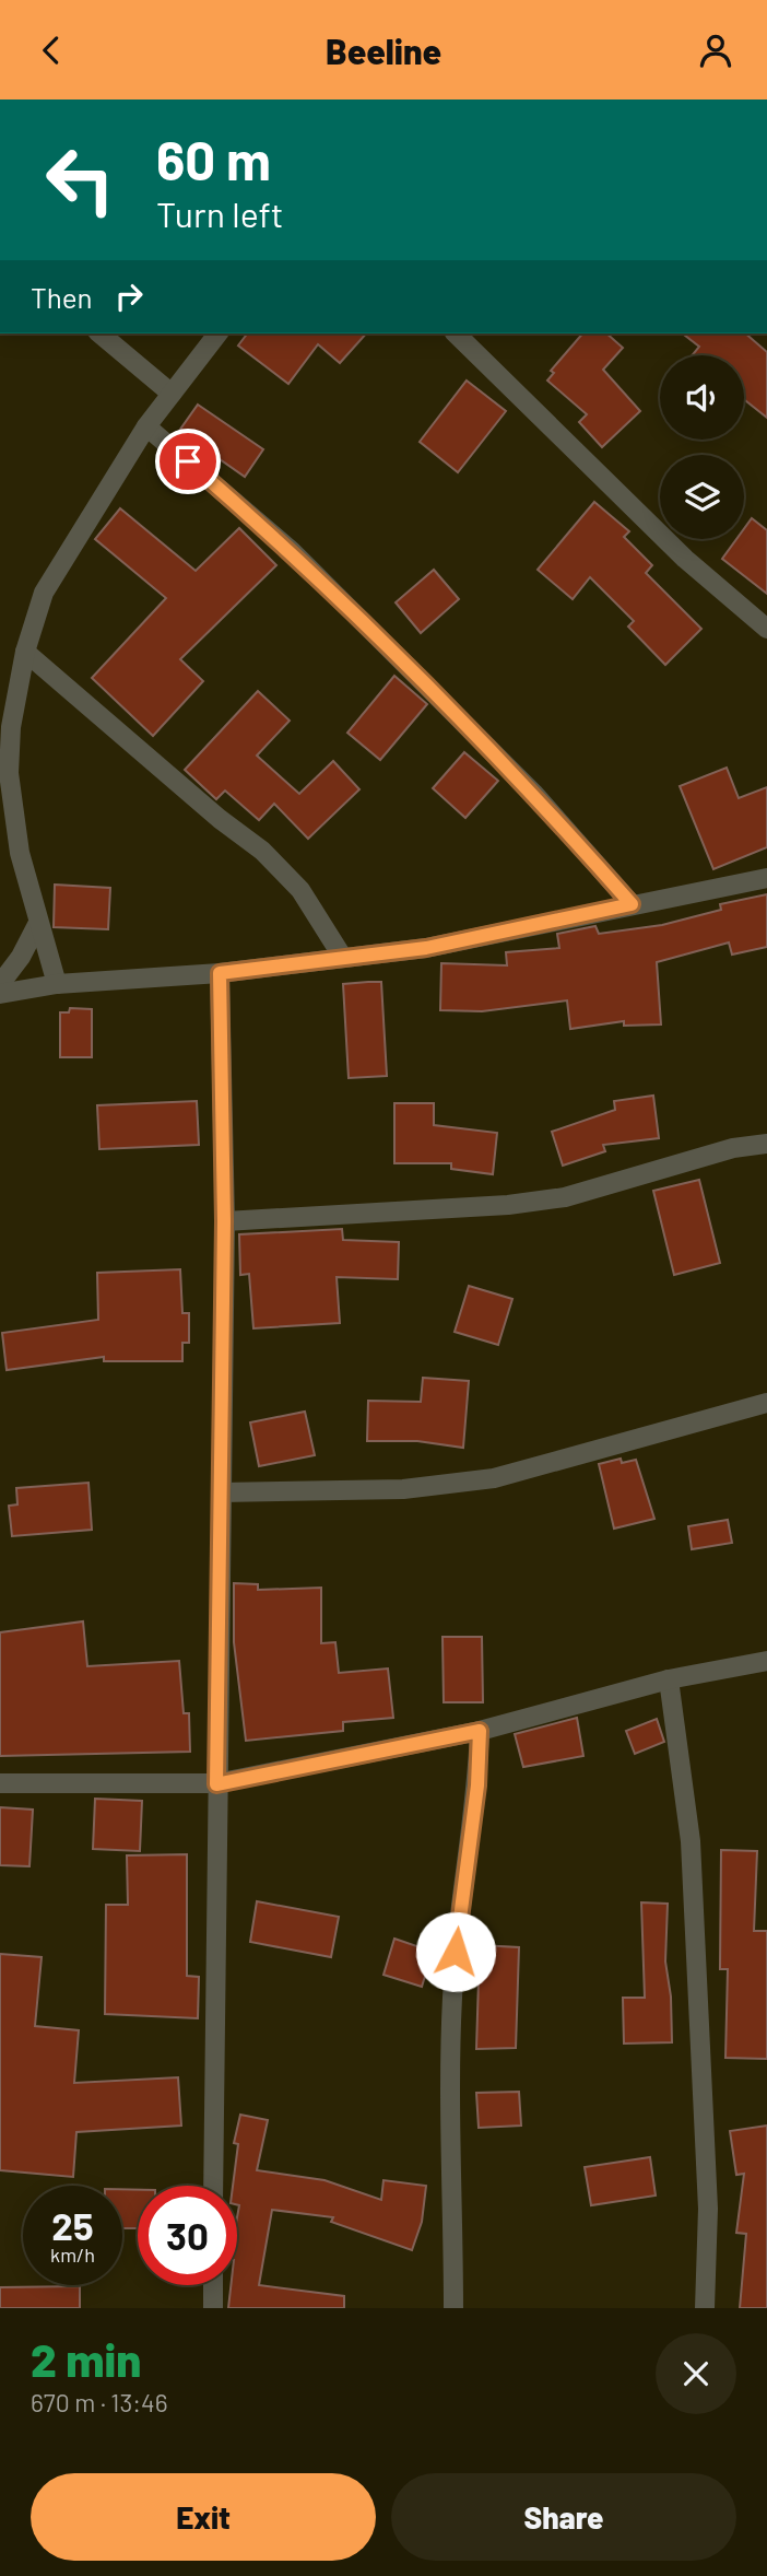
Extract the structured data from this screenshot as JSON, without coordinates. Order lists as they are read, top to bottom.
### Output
{
  "page": {
    "header": "Beeline",
    "turn": ["60 m", "Turn left"],
    "then": "Then",
    "speed": "25 km/h",
    "limit": "30",
    "heading": ["2 min", "670 m · 13:46"],
    "buttons": ["Exit", "Share"]
  }
}
